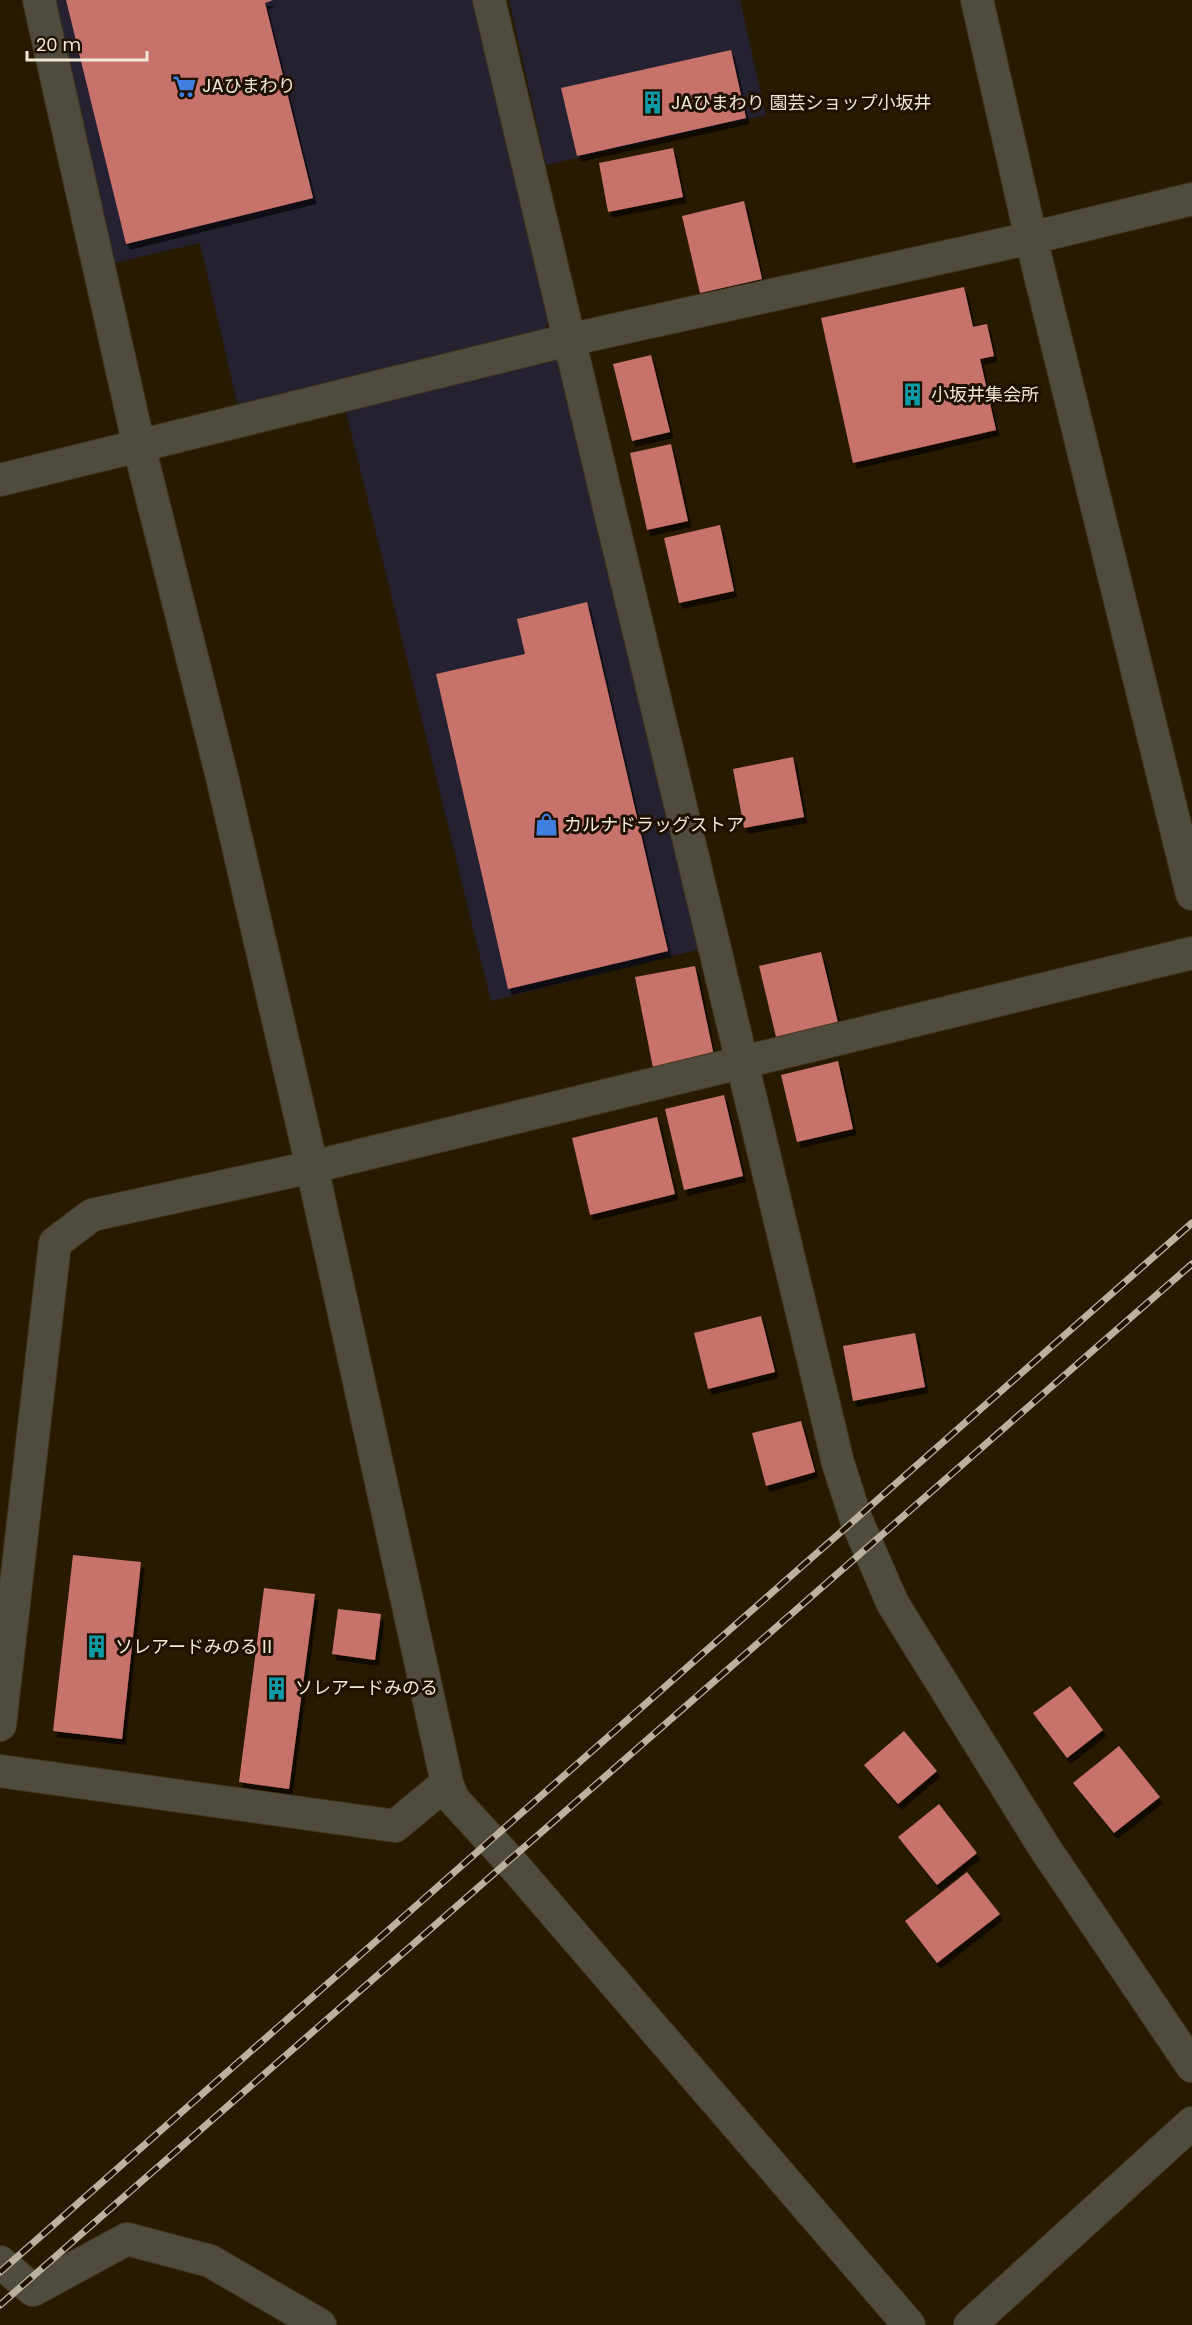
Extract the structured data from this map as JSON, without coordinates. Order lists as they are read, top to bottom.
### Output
{
  "places": {
    "supermarket": ["JAひまわり"],
    "building": [
      "JAひまわり 園芸ショップ小坂井",
      "小坂井集会所",
      "ソレアードみのるⅡ",
      "ソレアードみのる"
    ],
    "shop": ["カルナドラッグストア"]
  },
  "scale_bar": "20 m"
}
